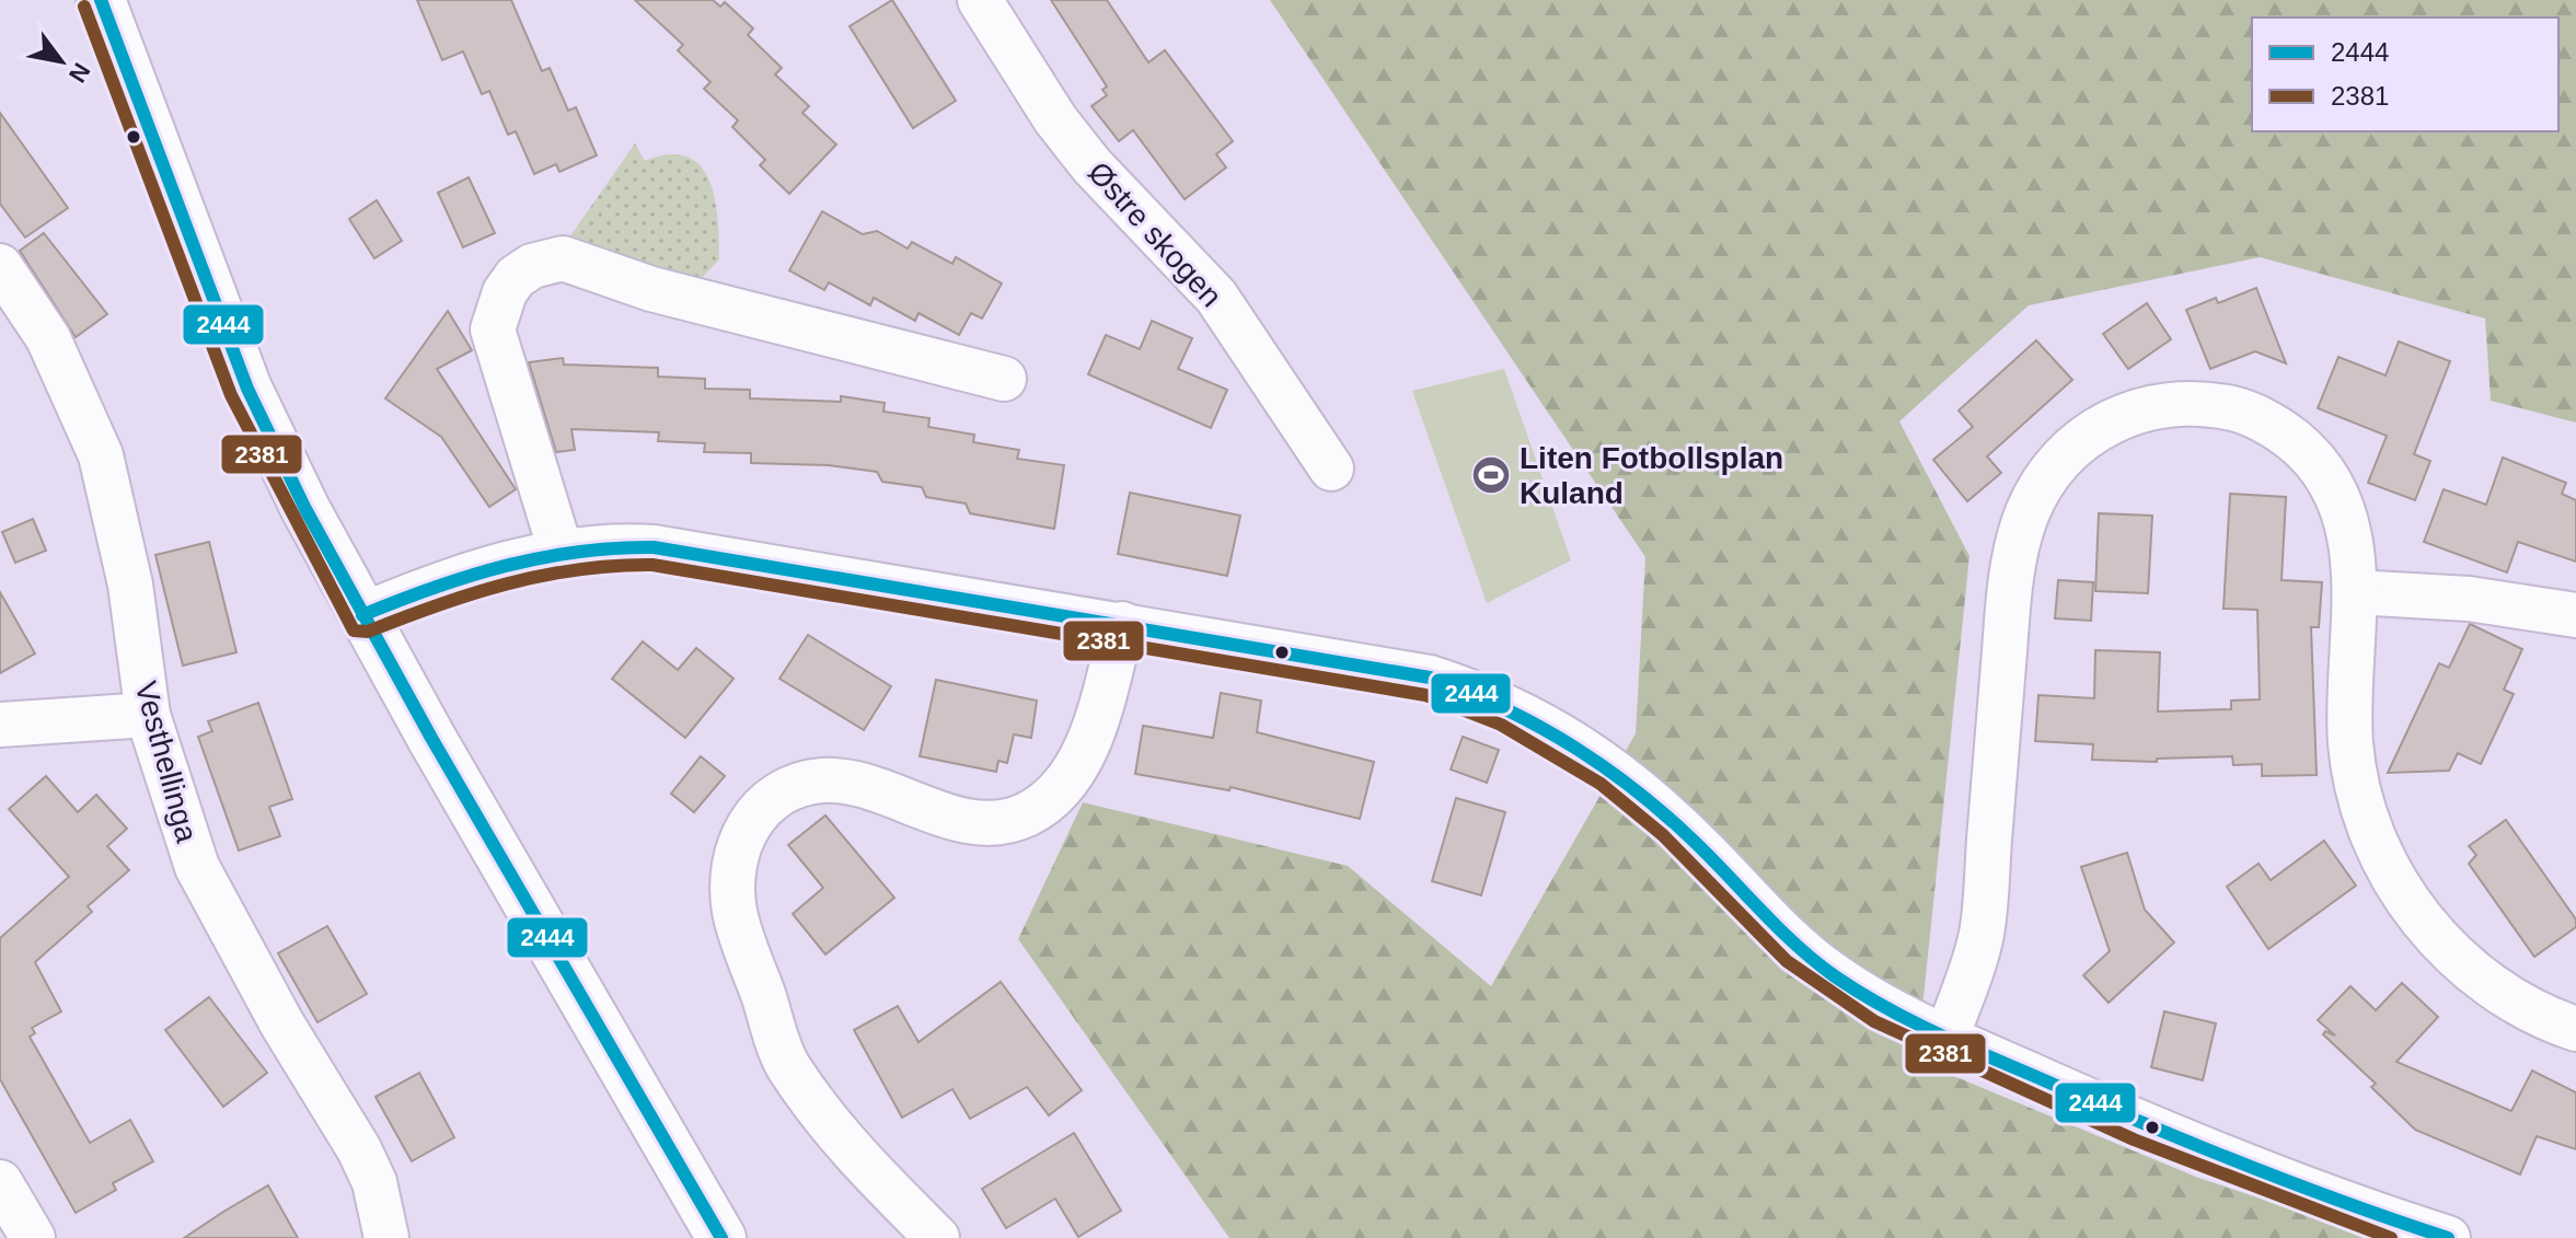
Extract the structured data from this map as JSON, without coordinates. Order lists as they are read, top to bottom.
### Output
{
  "streets": {
    "street": ["Østre skogen", "Vesthellinga"]
  },
  "places": {
    "sports": ["Liten Fotbollsplan Kuland"]
  },
  "lines": ["transit line 2444", "transit line 2381"],
  "legend": ["2444", "2381"],
  "north": "bottom right"
}
